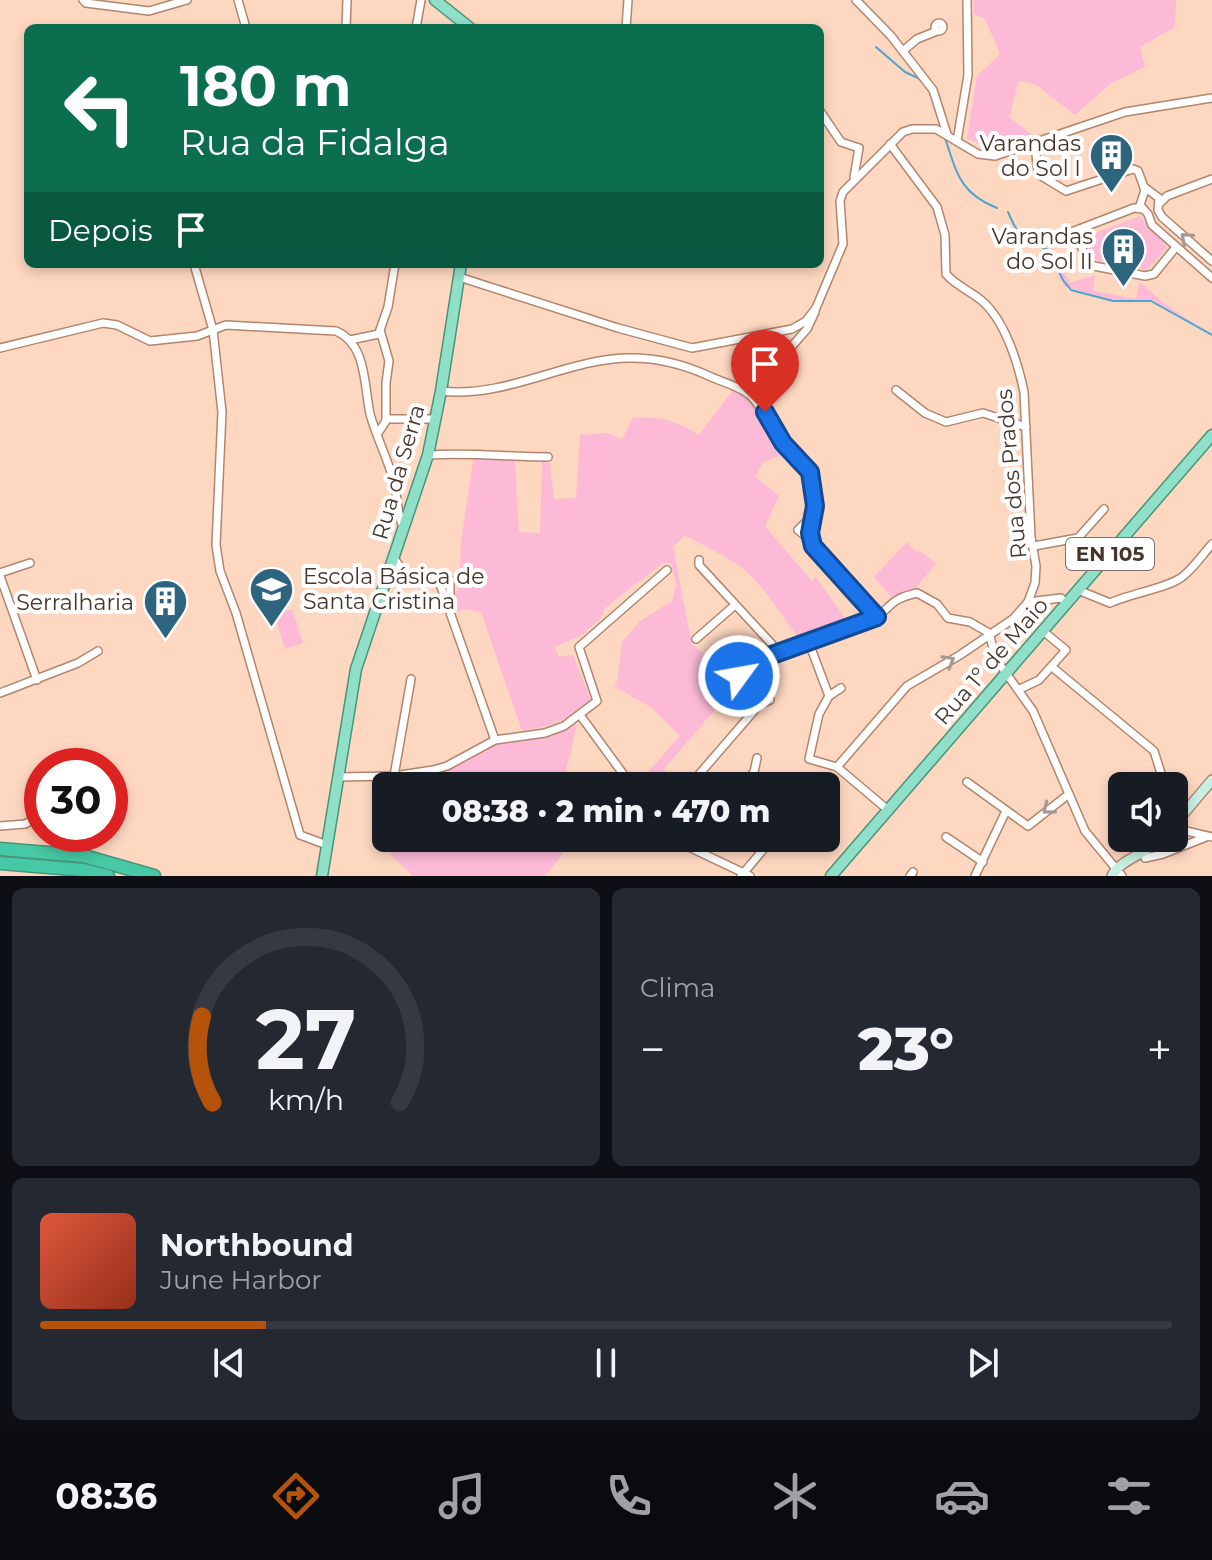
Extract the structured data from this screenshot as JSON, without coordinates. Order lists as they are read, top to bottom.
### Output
{
  "streets": {
    "main road": ["Rua da Serra", "EN 105", "Rua 1º de Maio"],
    "street": ["Rua dos Prados"]
  },
  "places": {
    "building": ["Varandas do Sol I", "Varandas do Sol II", "Serralharia"],
    "school or university": ["Escola Básica de Santa Cristina"]
  },
  "page": {
    "turn": ["180 m", "Rua da Fidalga"],
    "then": "Depois",
    "limit": "30",
    "trip": "08:38 · 2 min · 470 m",
    "tile": "Clima",
    "heat": ["−", "23°", "+"],
    "song": ["Northbound", "June Harbor"],
    "tabs": "08:36",
    "gauge": ["27", "km/h"]
  }
}
